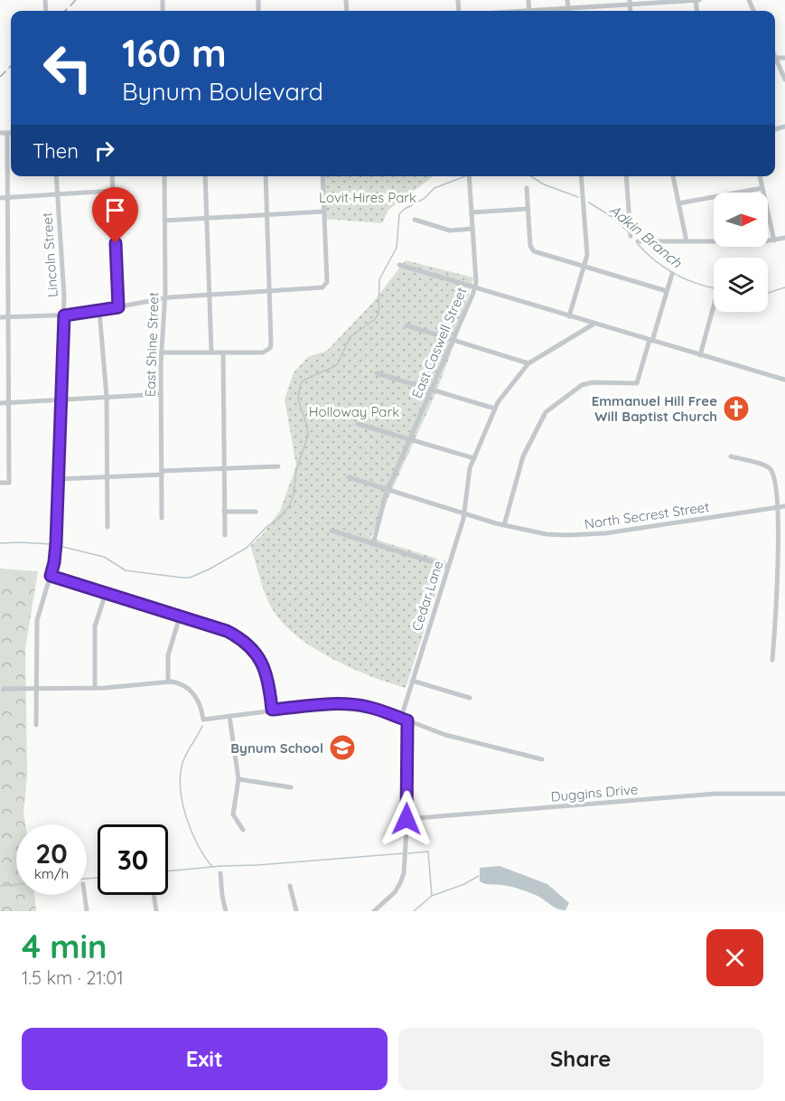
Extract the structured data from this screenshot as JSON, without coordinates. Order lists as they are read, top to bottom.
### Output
{
  "streets": {
    "street": [
      "Lincoln Street",
      "East Caswell Street",
      "East Shine Street",
      "North Secrest Street",
      "Cedar Lane",
      "Duggins Drive"
    ]
  },
  "crossings": [
    ["East Caswell Street", "North Secrest Street"],
    ["North Secrest Street", "Cedar Lane"]
  ],
  "water": ["Adkin Branch"],
  "parks": ["Lovit Hires Park", "Holloway Park"],
  "places": {
    "church": ["Emmanuel Hill Free Will Baptist Church"],
    "school or university": ["Bynum School"]
  },
  "north": "right",
  "page": {
    "turn": ["160 m", "Bynum Boulevard"],
    "then": "Then",
    "speed": "20 km/h",
    "limit": "30",
    "heading": ["4 min", "1.5 km · 21:01"],
    "buttons": ["Exit", "Share"]
  }
}
